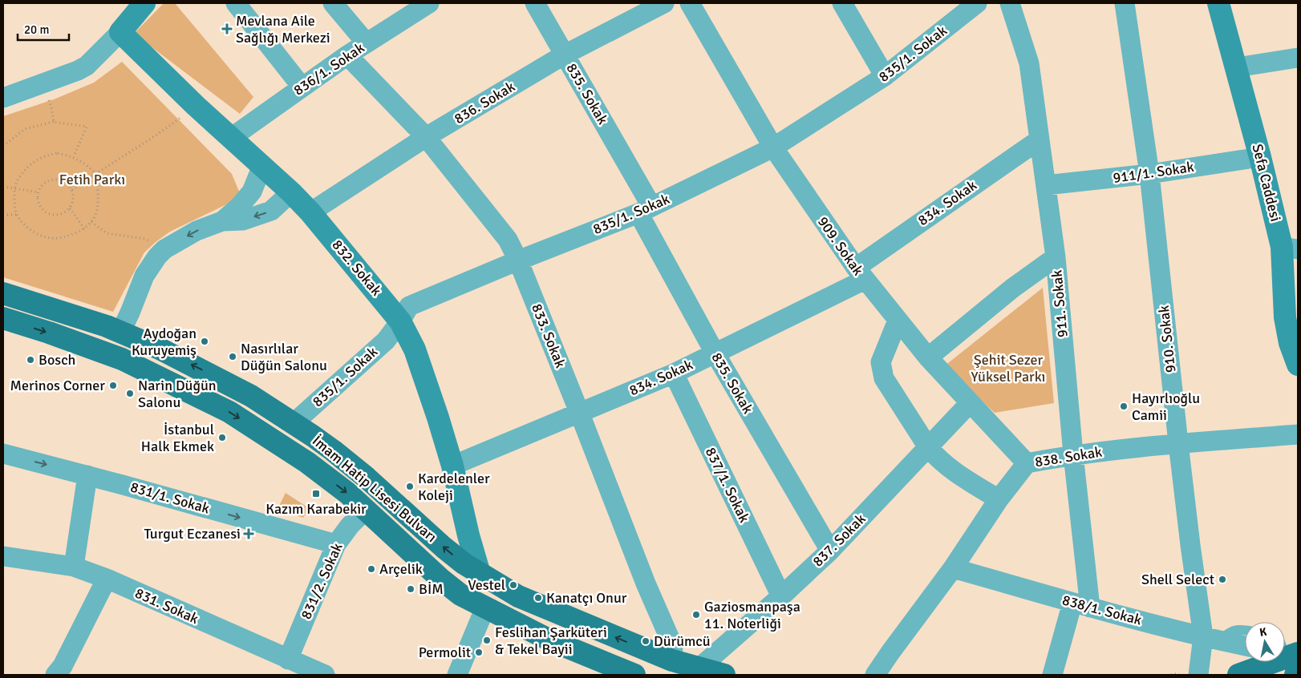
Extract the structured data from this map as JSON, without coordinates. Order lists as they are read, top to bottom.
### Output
{
  "streets": {
    "main road": ["İmam Hatip Lisesi Bulvarı"],
    "street": [
      "835/1. Sokak",
      "836/1. Sokak",
      "835. Sokak",
      "836. Sokak",
      "911/1. Sokak",
      "Sefa Caddesi",
      "834. Sokak",
      "909. Sokak",
      "832. Sokak",
      "911. Sokak",
      "833. Sokak",
      "910. Sokak",
      "838. Sokak",
      "837/1. Sokak",
      "831/1. Sokak",
      "837. Sokak",
      "831/2. Sokak",
      "831. Sokak",
      "838/1. Sokak"
    ]
  },
  "crossings": [
    ["835/1. Sokak", "835. Sokak"],
    ["835/1. Sokak", "909. Sokak"],
    ["835/1. Sokak", "832. Sokak"],
    ["835/1. Sokak", "833. Sokak"],
    ["835/1. Sokak", "İmam Hatip Lisesi Bulvarı"],
    ["836/1. Sokak", "832. Sokak"],
    ["836/1. Sokak", "833. Sokak"],
    ["835. Sokak", "836. Sokak"],
    ["835. Sokak", "834. Sokak"],
    ["835. Sokak", "837. Sokak"],
    ["836. Sokak", "832. Sokak"],
    ["836. Sokak", "833. Sokak"],
    ["911/1. Sokak", "Sefa Caddesi"],
    ["911/1. Sokak", "911. Sokak"],
    ["911/1. Sokak", "910. Sokak"],
    ["834. Sokak", "909. Sokak"],
    ["834. Sokak", "832. Sokak"],
    ["834. Sokak", "911. Sokak"],
    ["834. Sokak", "833. Sokak"],
    ["834. Sokak", "837/1. Sokak"],
    ["909. Sokak", "838. Sokak"],
    ["909. Sokak", "837. Sokak"],
    ["832. Sokak", "İmam Hatip Lisesi Bulvarı"],
    ["911. Sokak", "838. Sokak"],
    ["911. Sokak", "838/1. Sokak"],
    ["833. Sokak", "İmam Hatip Lisesi Bulvarı"],
    ["910. Sokak", "838. Sokak"],
    ["910. Sokak", "838/1. Sokak"],
    ["838. Sokak", "838/1. Sokak"],
    ["837/1. Sokak", "837. Sokak"],
    ["İmam Hatip Lisesi Bulvarı", "837. Sokak"],
    ["İmam Hatip Lisesi Bulvarı", "831/2. Sokak"],
    ["831/1. Sokak", "831/2. Sokak"],
    ["831/2. Sokak", "831. Sokak"]
  ],
  "one_way": ["831/1. Sokak"],
  "parks": ["Fetih Parkı", "Şehit Sezer Yüksel Parkı"],
  "places": {
    "health": ["Mevlana Aile Sağlığı Merkezi", "Turgut Eczanesi"],
    "other": [
      "Aydoğan Kuruyemiş",
      "Nasırlılar Düğün Salonu",
      "Bosch",
      "Merinos Corner",
      "Narin Düğün Salonu",
      "Hayırlıoğlu Camii",
      "İstanbul Halk Ekmek",
      "Kardelenler Koleji",
      "Arçelik",
      "Shell Select",
      "Vestel",
      "BİM",
      "Kanatçı Onur",
      "Gaziosmanpaşa 11. Noterliği",
      "Feslihan Şarküteri & Tekel Bayii",
      "Dürümcü",
      "Permolit"
    ],
    "transit": ["Kazım Karabekir"]
  },
  "scale_bar": "20 m",
  "north": "top"
}
